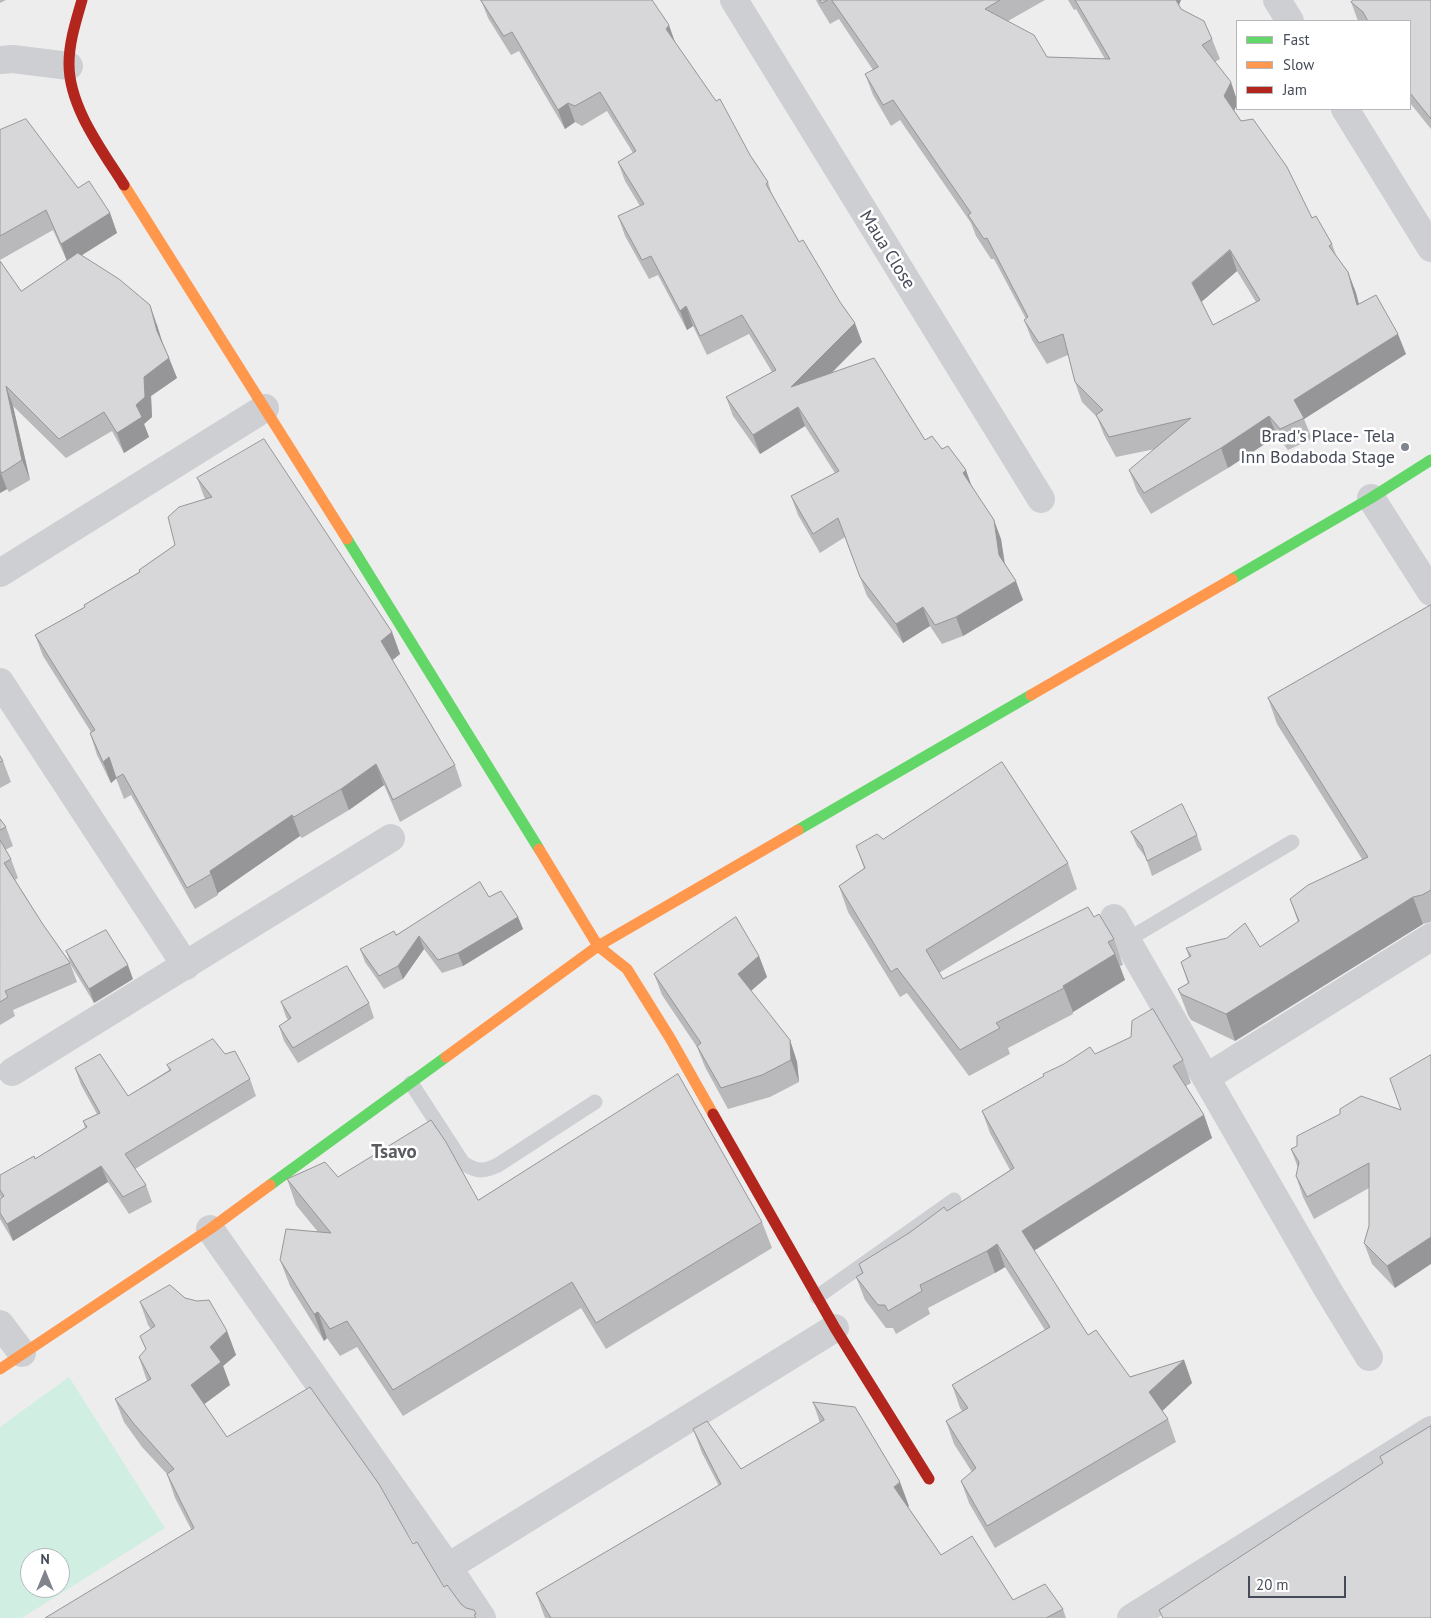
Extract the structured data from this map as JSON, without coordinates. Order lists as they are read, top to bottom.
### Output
{
  "streets": {
    "street": ["Maua Close"]
  },
  "districts": ["Tsavo"],
  "places": ["Brad's Place- Tela Inn Bodaboda Stage"],
  "legend": ["Fast", "Slow", "Jam"],
  "scale_bar": "20 m",
  "north": "top"
}
